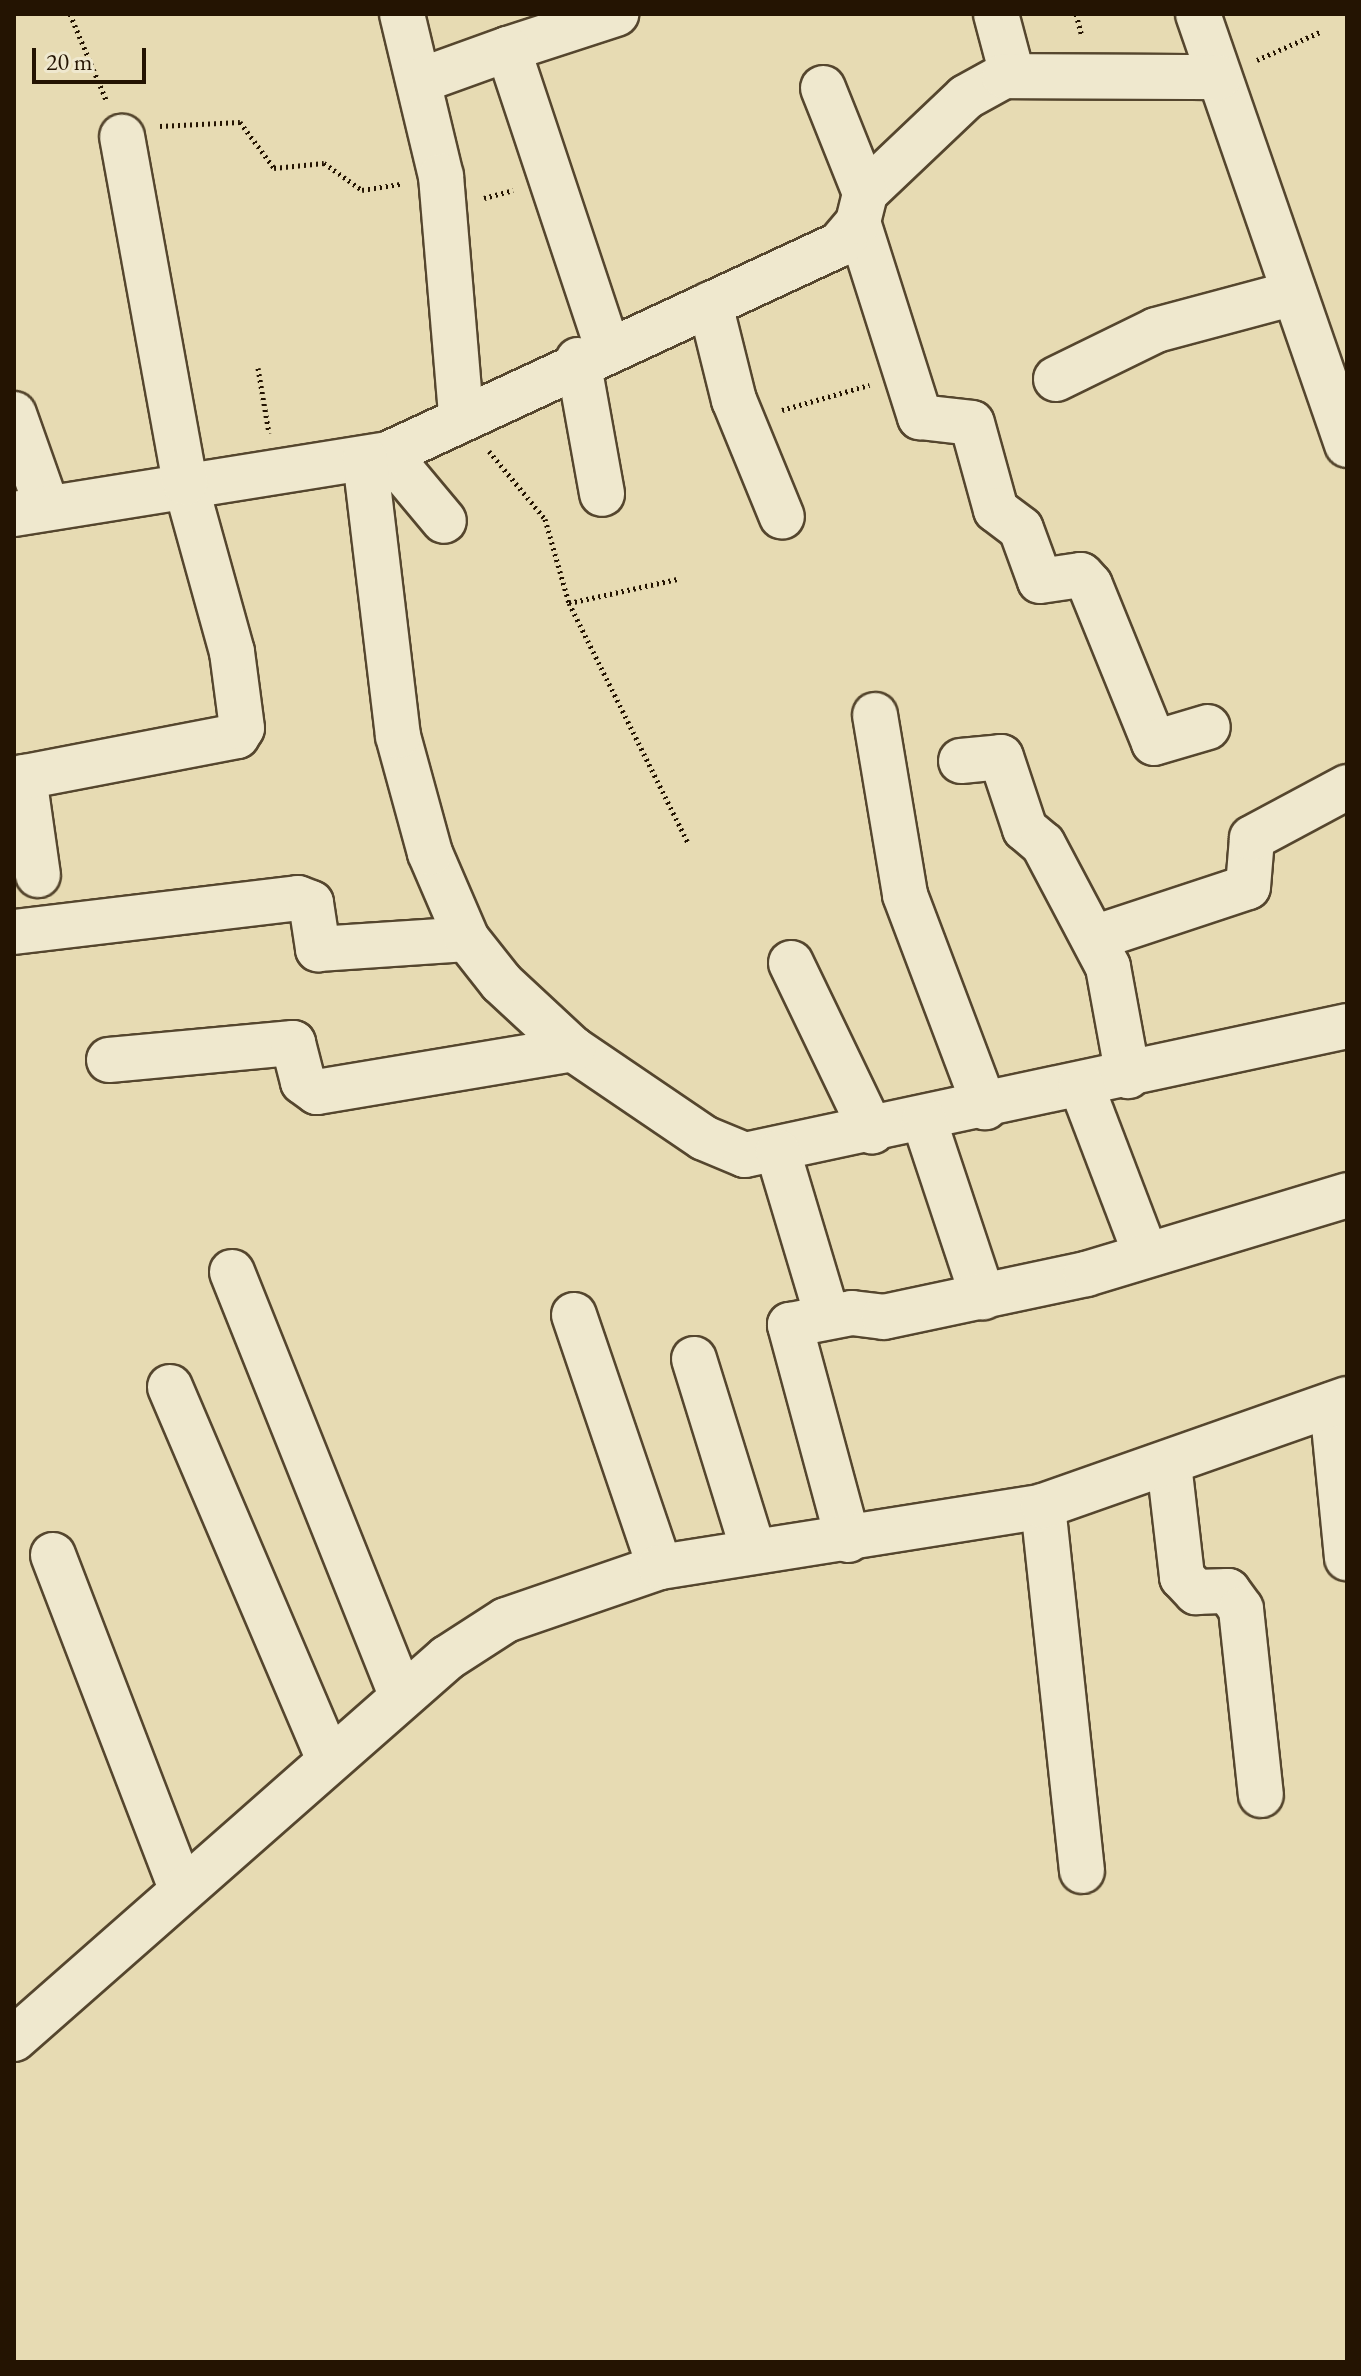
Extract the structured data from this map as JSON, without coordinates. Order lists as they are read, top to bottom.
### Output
{
  "scale_bar": "20 m"
}
